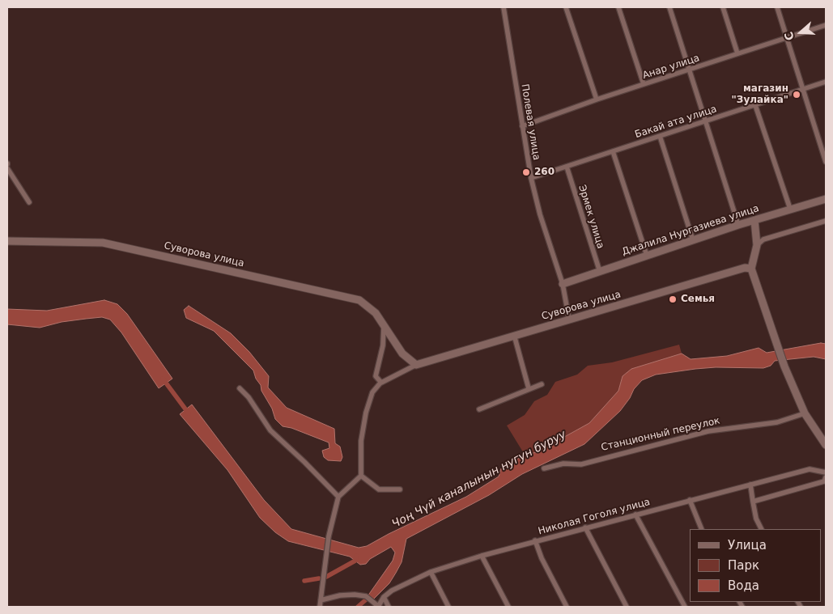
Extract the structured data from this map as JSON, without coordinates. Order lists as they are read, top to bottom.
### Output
{
  "streets": {
    "street": [
      "Анар улица",
      "Полевая улица",
      "Бакай ата улица",
      "Эрмек улица",
      "Джалила Нургазиева улица",
      "Суворова улица",
      "Станционный переулок",
      "Николая Гоголя улица"
    ]
  },
  "crossings": [
    ["Анар улица", "Полевая улица"],
    ["Полевая улица", "Бакай ата улица"],
    ["Полевая улица", "Джалила Нургазиева улица"],
    ["Полевая улица", "Суворова улица"],
    ["Бакай ата улица", "Эрмек улица"],
    ["Эрмек улица", "Джалила Нургазиева улица"]
  ],
  "water": ["Чоң Чүй каналынын нугун буруу"],
  "places": ["магазин \"Зулайка\"", "260", "Семья"],
  "legend": ["Улица", "Парк", "Вода"],
  "north": "left"
}
